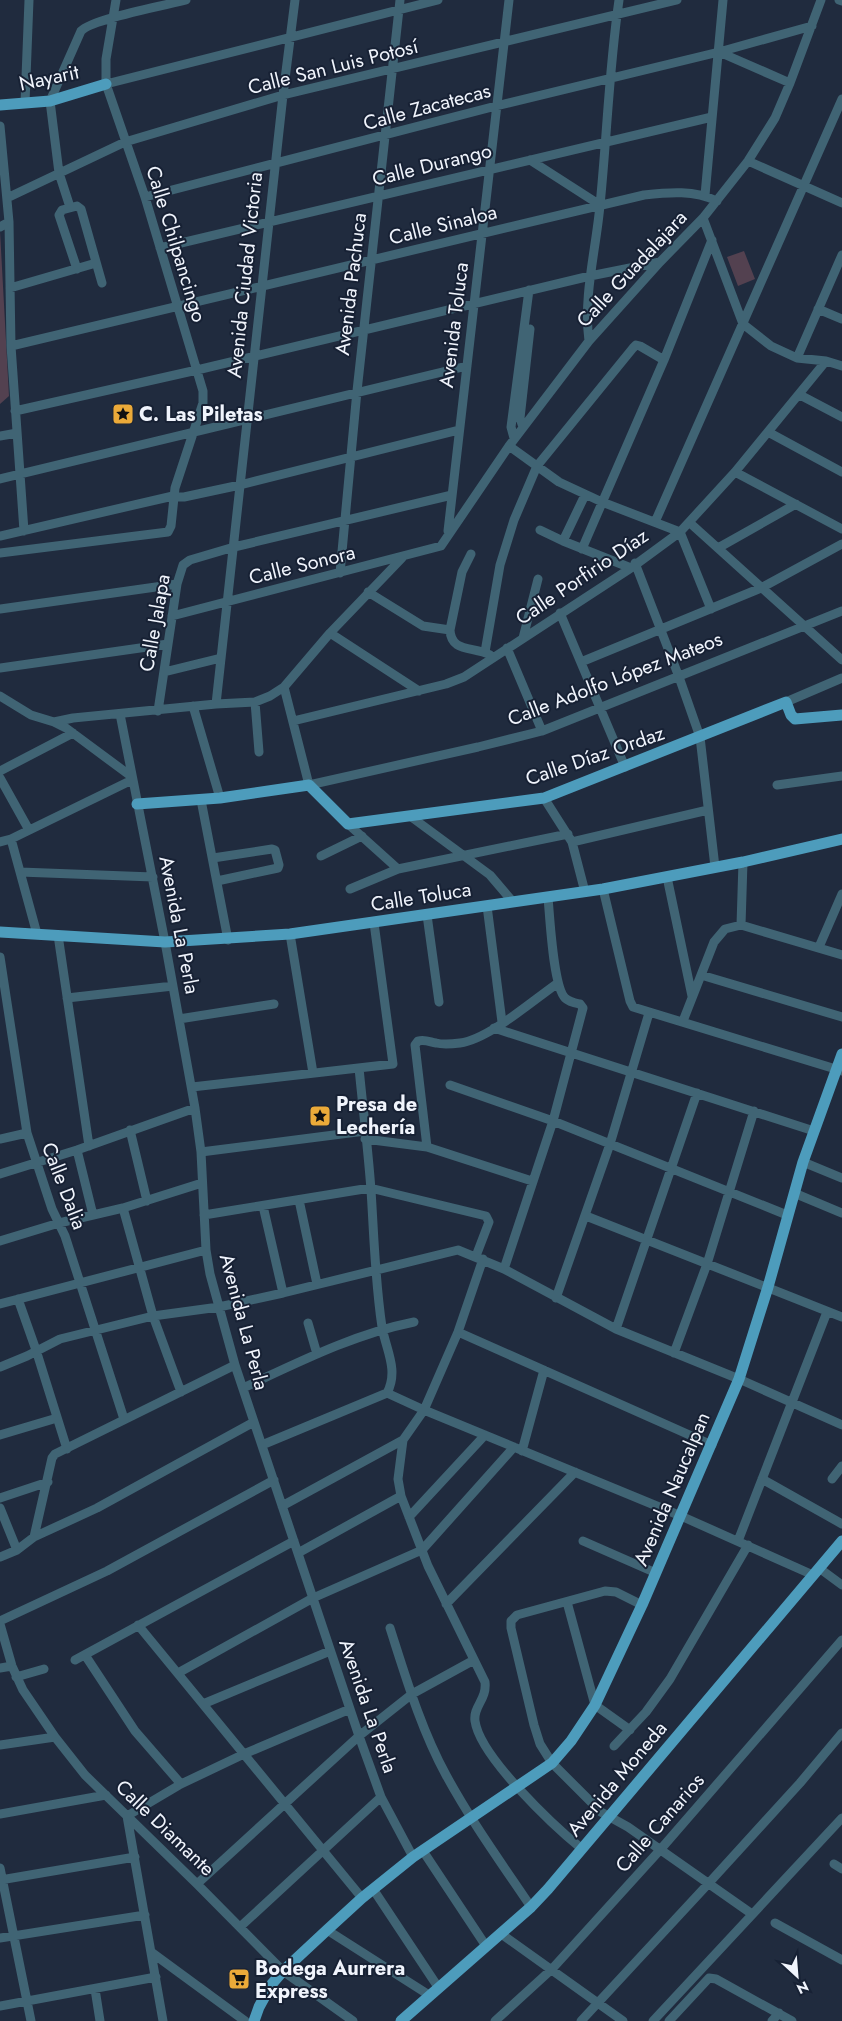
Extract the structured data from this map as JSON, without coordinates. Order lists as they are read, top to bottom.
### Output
{
  "streets": {
    "main road": [
      "Nayarit",
      "Calle Adolfo López Mateos",
      "Calle Díaz Ordaz",
      "Calle Toluca",
      "Avenida Naucalpan",
      "Avenida Moneda"
    ],
    "street": [
      "Calle San Luis Potosí",
      "Calle Zacatecas",
      "Calle Durango",
      "Calle Sinaloa",
      "Calle Chilpancingo",
      "Calle Guadalajara",
      "Avenida Ciudad Victoria",
      "Avenida Pachuca",
      "Avenida Toluca",
      "Calle Sonora",
      "Calle Porfirio Díaz",
      "Calle Jalapa",
      "Avenida La Perla",
      "Calle Dalia",
      "Calle Canarios",
      "Calle Diamante"
    ]
  },
  "crossings": [
    ["Calle San Luis Potosí", "Calle Chilpancingo"],
    ["Calle San Luis Potosí", "Avenida Ciudad Victoria"],
    ["Calle San Luis Potosí", "Avenida Pachuca"],
    ["Calle San Luis Potosí", "Avenida Toluca"],
    ["Nayarit", "Calle Chilpancingo"],
    ["Calle Zacatecas", "Calle Chilpancingo"],
    ["Calle Zacatecas", "Calle Guadalajara"],
    ["Calle Zacatecas", "Avenida Ciudad Victoria"],
    ["Calle Zacatecas", "Avenida Pachuca"],
    ["Calle Zacatecas", "Avenida Toluca"],
    ["Calle Durango", "Calle Chilpancingo"],
    ["Calle Durango", "Avenida Ciudad Victoria"],
    ["Calle Durango", "Avenida Pachuca"],
    ["Calle Durango", "Avenida Toluca"],
    ["Calle Sinaloa", "Calle Chilpancingo"],
    ["Calle Sinaloa", "Calle Guadalajara"],
    ["Calle Sinaloa", "Avenida Ciudad Victoria"],
    ["Calle Sinaloa", "Avenida Pachuca"],
    ["Calle Sinaloa", "Avenida Toluca"],
    ["Calle Guadalajara", "Avenida Toluca"],
    ["Calle Guadalajara", "Calle Sonora"],
    ["Avenida Ciudad Victoria", "Calle Sonora"],
    ["Avenida Ciudad Victoria", "Calle Jalapa"],
    ["Avenida Pachuca", "Calle Sonora"],
    ["Avenida Pachuca", "Calle Jalapa"],
    ["Avenida Toluca", "Calle Jalapa"],
    ["Calle Sonora", "Calle Jalapa"],
    ["Calle Adolfo López Mateos", "Avenida La Perla"],
    ["Calle Toluca", "Avenida La Perla"],
    ["Avenida La Perla", "Avenida Naucalpan"],
    ["Avenida Naucalpan", "Calle Diamante"]
  ],
  "places": {
    "place": ["C. Las Piletas", "Presa de Lechería"],
    "supermarket": ["Bodega Aurrera Express"]
  },
  "north": "bottom right"
}
